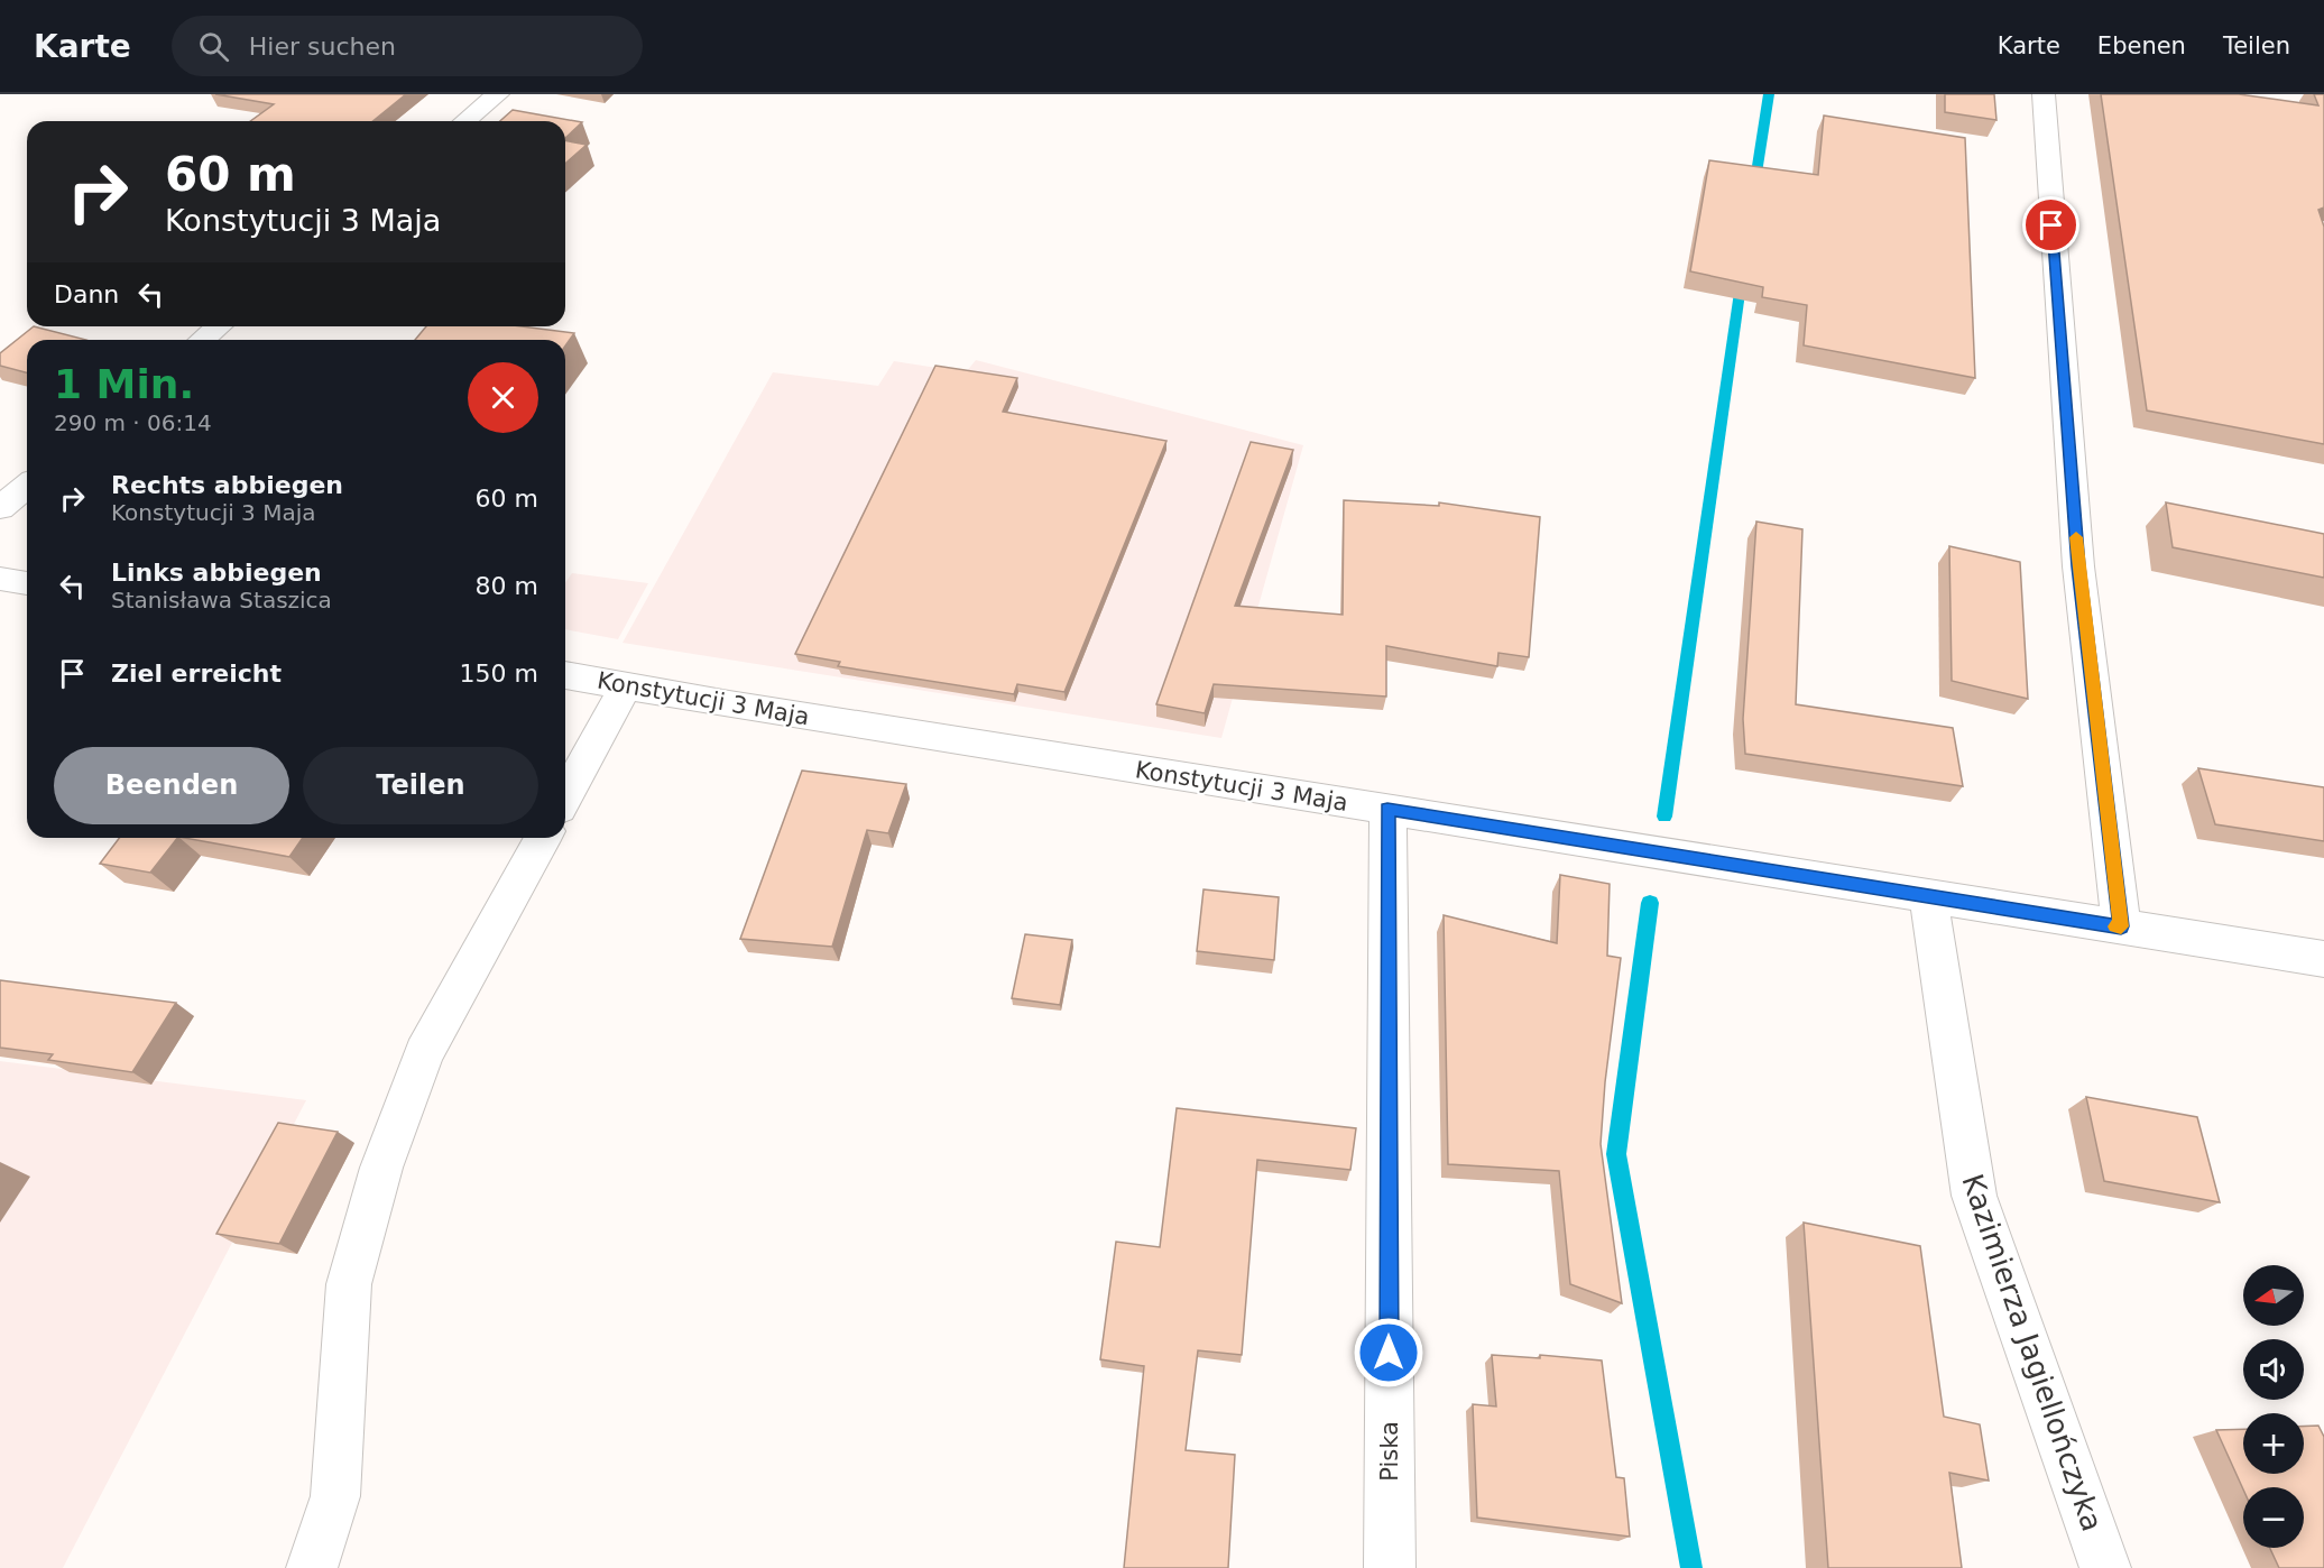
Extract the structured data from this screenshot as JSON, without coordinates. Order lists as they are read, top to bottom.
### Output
{
  "streets": {
    "street": ["Konstytucji 3 Maja", "Kazimierza Jagiellończyka", "Piska"]
  },
  "crossings": [
    ["Konstytucji 3 Maja", "Kazimierza Jagiellończyka"],
    ["Konstytucji 3 Maja", "Piska"]
  ],
  "north": "left",
  "page": {
    "header": "Karte",
    "search": "Hier suchen",
    "nav": ["Karte", "Ebenen", "Teilen"],
    "turn": ["60 m", "Konstytucji 3 Maja"],
    "then": "Dann",
    "heading": ["1 Min.", "290 m · 06:14"],
    "list": [
      {
        "name": "Rechts abbiegen",
        "note": "Konstytucji 3 Maja",
        "value": "60 m"
      },
      {
        "name": "Links abbiegen",
        "note": "Stanisława Staszica",
        "value": "80 m"
      },
      {
        "name": "Ziel erreicht",
        "value": "150 m"
      }
    ],
    "buttons": ["Beenden", "Teilen"],
    "map_buttons": ["+", "−"]
  }
}
